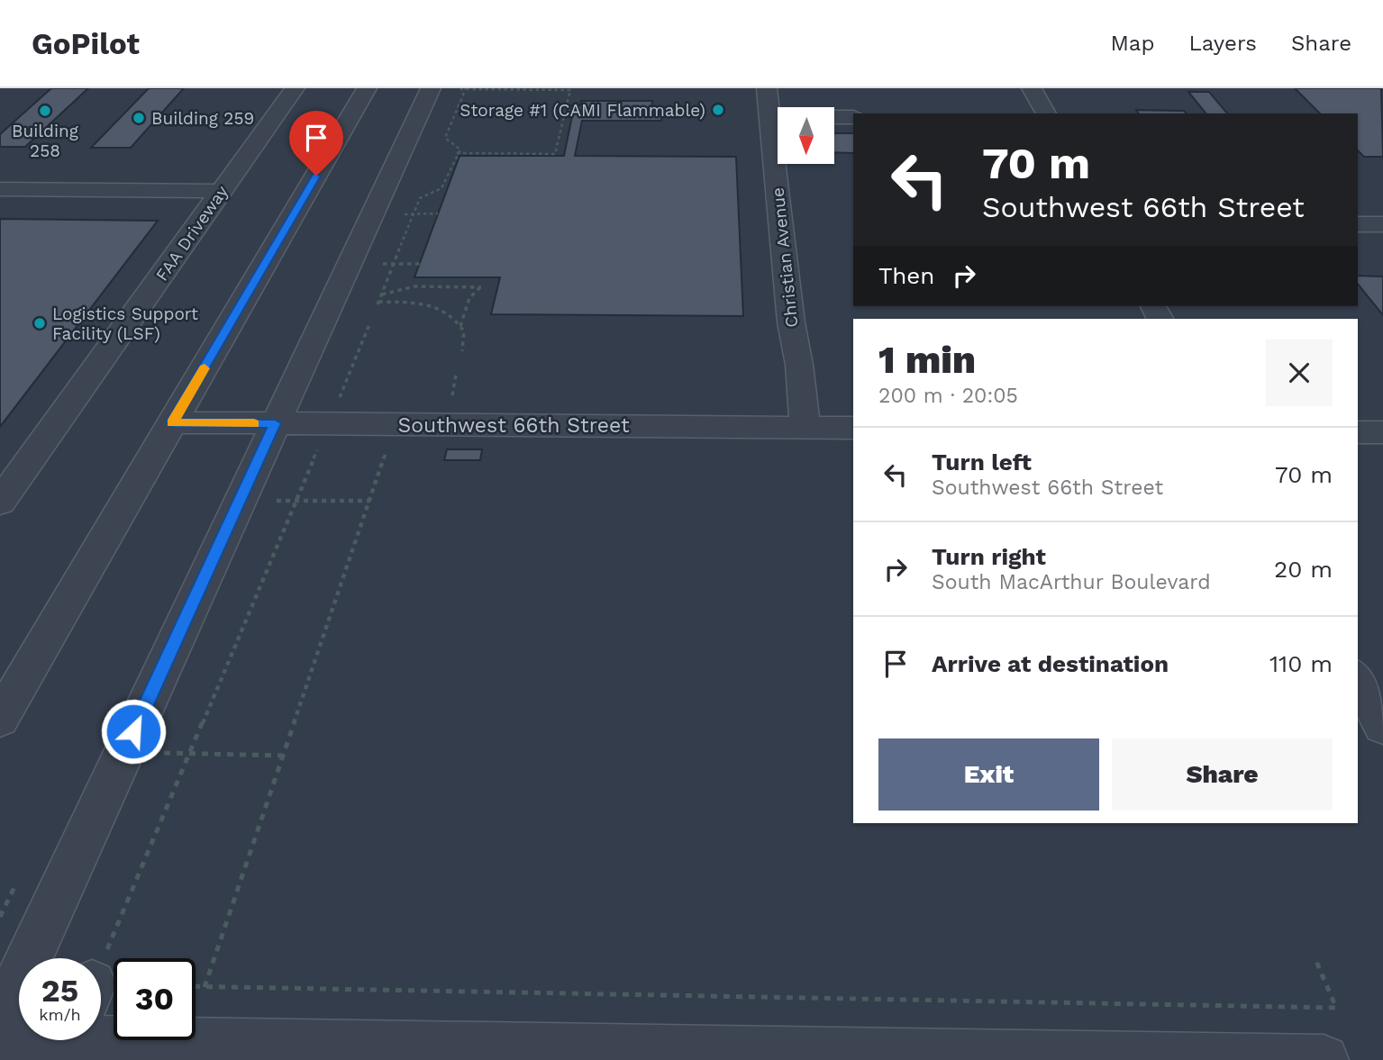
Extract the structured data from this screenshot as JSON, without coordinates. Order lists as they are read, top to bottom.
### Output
{
  "streets": {
    "street": ["FAA Driveway", "Christian Avenue", "Southwest 66th Street"]
  },
  "crossings": [
    ["Christian Avenue", "Southwest 66th Street"]
  ],
  "places": [
    "Storage #1 (CAMI Flammable)",
    "Building 258",
    "Building 259",
    "Logistics Support Facility (LSF)"
  ],
  "north": "bottom",
  "page": {
    "header": "GoPilot",
    "nav": ["Map", "Layers", "Share"],
    "turn": ["70 m", "Southwest 66th Street"],
    "then": "Then",
    "heading": ["1 min", "200 m · 20:05"],
    "list": [
      {
        "name": "Turn left",
        "note": "Southwest 66th Street",
        "value": "70 m"
      },
      {
        "name": "Turn right",
        "note": "South MacArthur Boulevard",
        "value": "20 m"
      },
      {
        "name": "Arrive at destination",
        "value": "110 m"
      }
    ],
    "buttons": ["Exit", "Share"],
    "speed": "25 km/h",
    "limit": "30"
  }
}
